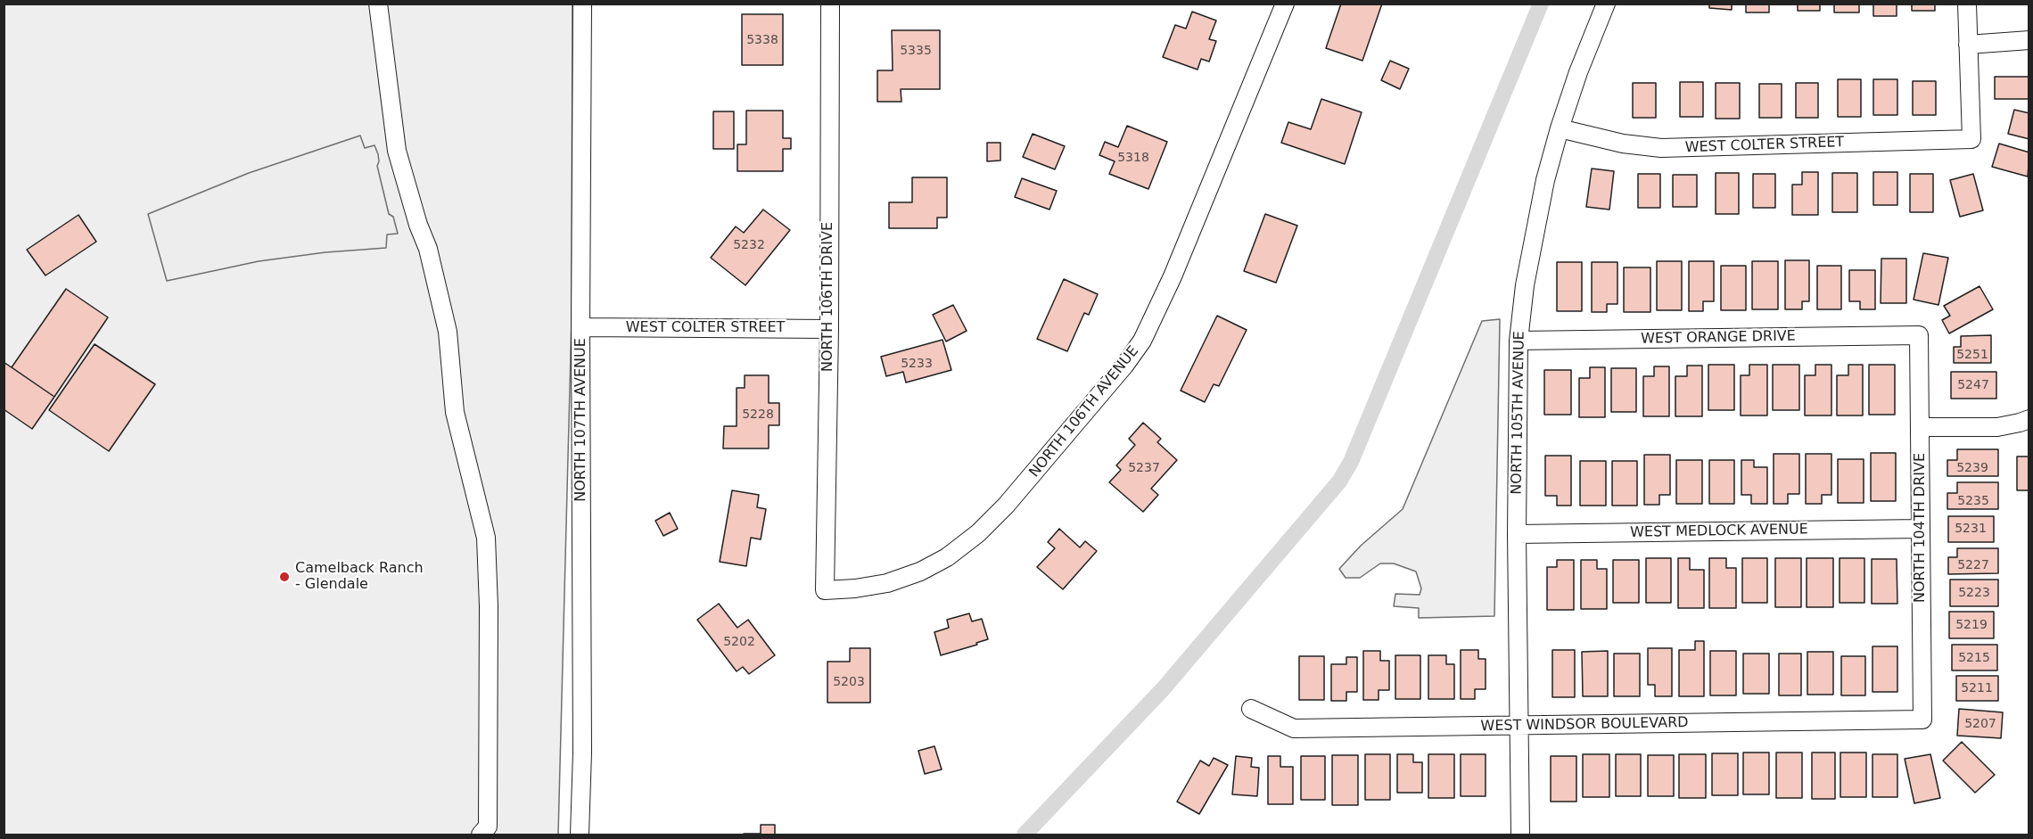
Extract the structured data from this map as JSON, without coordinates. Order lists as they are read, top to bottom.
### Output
{
  "streets": {
    "street": [
      "WEST COLTER STREET",
      "NORTH 106TH DRIVE",
      "WEST ORANGE DRIVE",
      "NORTH 106TH AVENUE",
      "NORTH 105TH AVENUE",
      "NORTH 107TH AVENUE",
      "NORTH 104TH DRIVE",
      "WEST MEDLOCK AVENUE",
      "WEST WINDSOR BOULEVARD"
    ]
  },
  "crossings": [
    ["WEST COLTER STREET", "NORTH 106TH DRIVE"],
    ["WEST COLTER STREET", "NORTH 105TH AVENUE"],
    ["WEST COLTER STREET", "NORTH 107TH AVENUE"],
    ["NORTH 106TH DRIVE", "NORTH 106TH AVENUE"],
    ["WEST ORANGE DRIVE", "NORTH 105TH AVENUE"],
    ["WEST ORANGE DRIVE", "NORTH 104TH DRIVE"],
    ["NORTH 105TH AVENUE", "WEST MEDLOCK AVENUE"],
    ["NORTH 105TH AVENUE", "WEST WINDSOR BOULEVARD"],
    ["NORTH 104TH DRIVE", "WEST MEDLOCK AVENUE"],
    ["NORTH 104TH DRIVE", "WEST WINDSOR BOULEVARD"]
  ],
  "places": ["Camelback Ranch - Glendale"],
  "house_numbers": [
    "5338",
    "5335",
    "5318",
    "5232",
    "5251",
    "5233",
    "5247",
    "5228",
    "5237",
    "5239",
    "5235",
    "5231",
    "5227",
    "5223",
    "5219",
    "5202",
    "5215",
    "5203",
    "5211",
    "5207"
  ]
}
